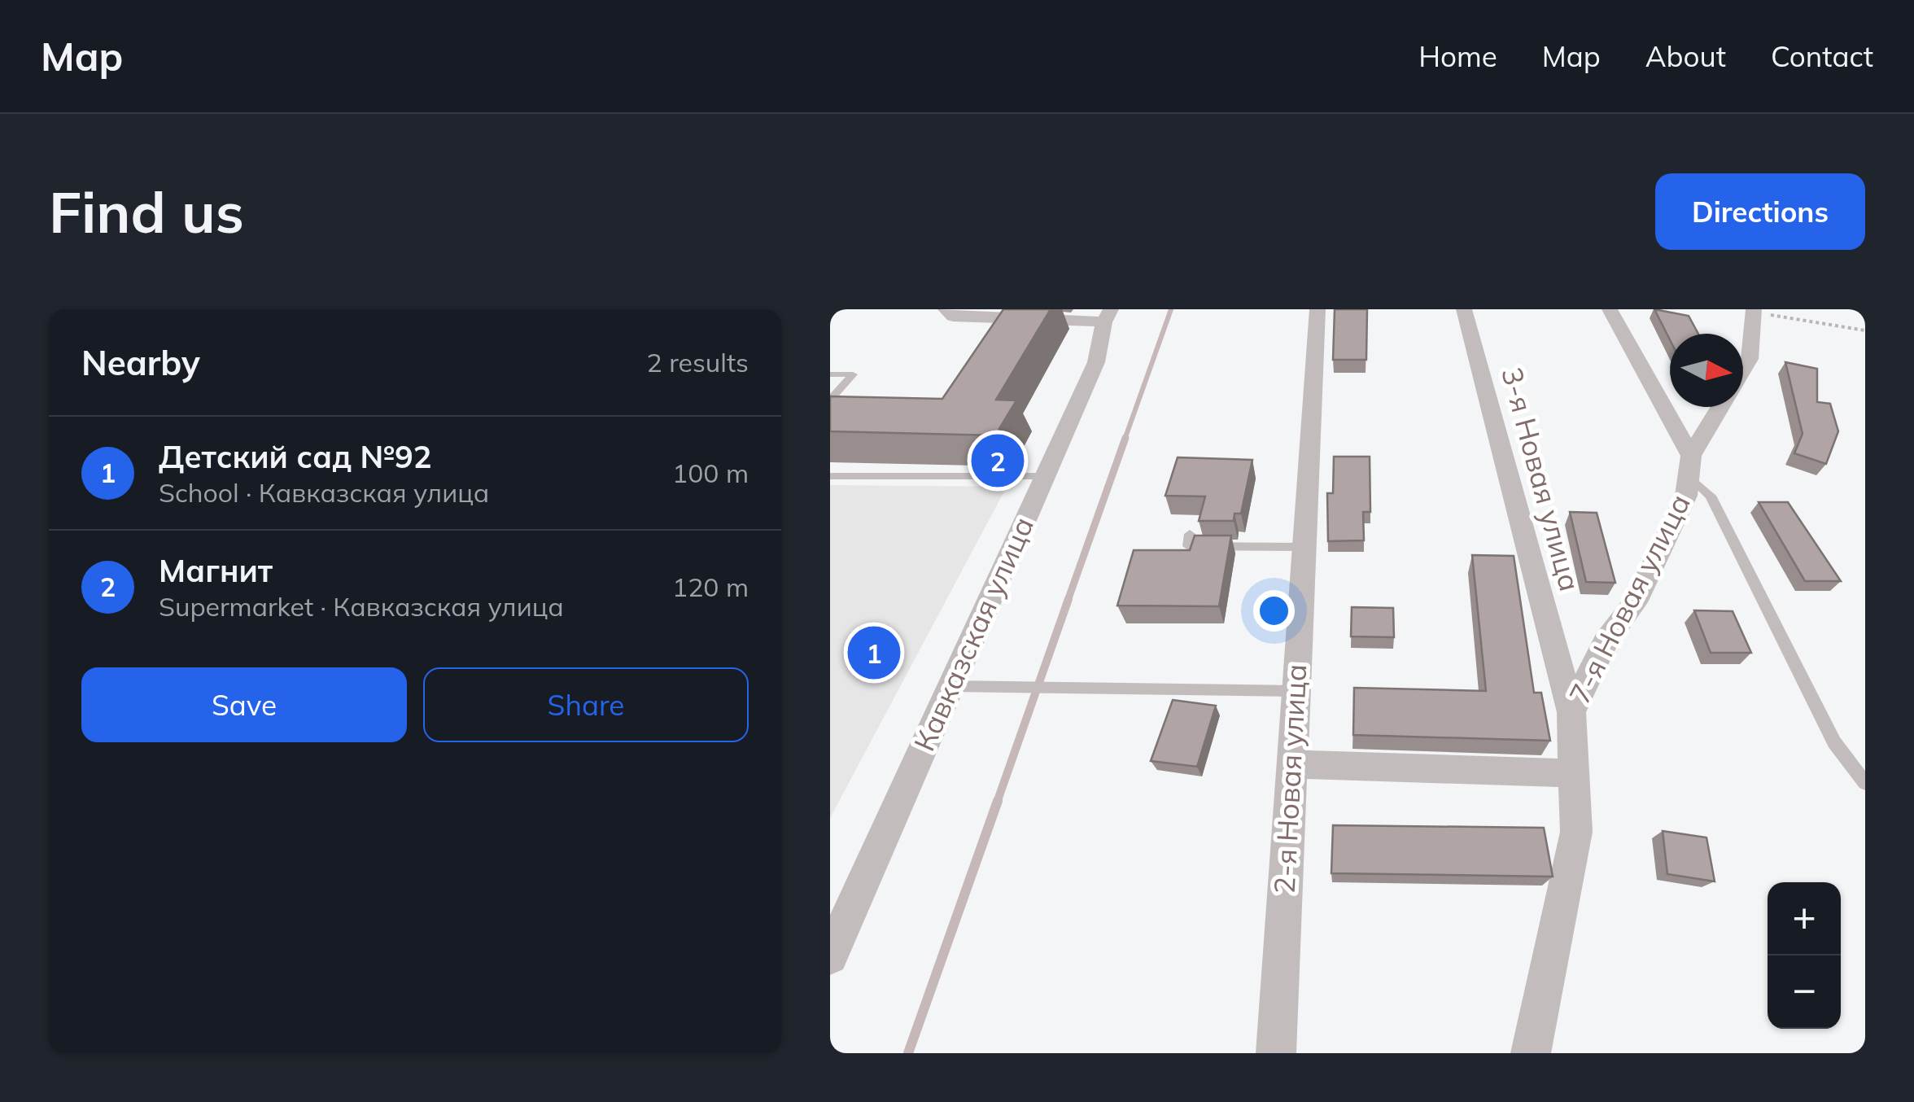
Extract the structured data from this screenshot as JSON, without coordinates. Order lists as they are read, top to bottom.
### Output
{
  "streets": {
    "street": [
      "3-я Новая улица",
      "7-я Новая улица",
      "Кавказская улица",
      "2-я Новая улица"
    ]
  },
  "crossings": [
    ["3-я Новая улица", "7-я Новая улица"]
  ],
  "north": "right",
  "page": {
    "header": "Map",
    "nav": [
      "Home",
      "Map",
      "About",
      "Contact"
    ],
    "buttons": [
      "Directions",
      ["Save", "Share"]
    ],
    "title": "Find us",
    "heading": ["Nearby", "2 results"],
    "list": [
      {
        "mark": "1",
        "name": "Детский сад №92",
        "note": "School · Кавказская улица",
        "value": "100 m"
      },
      {
        "mark": "2",
        "name": "Магнит",
        "note": "Supermarket · Кавказская улица",
        "value": "120 m"
      }
    ],
    "pins": ["2", "1"],
    "map_buttons": ["+", "−"]
  }
}
